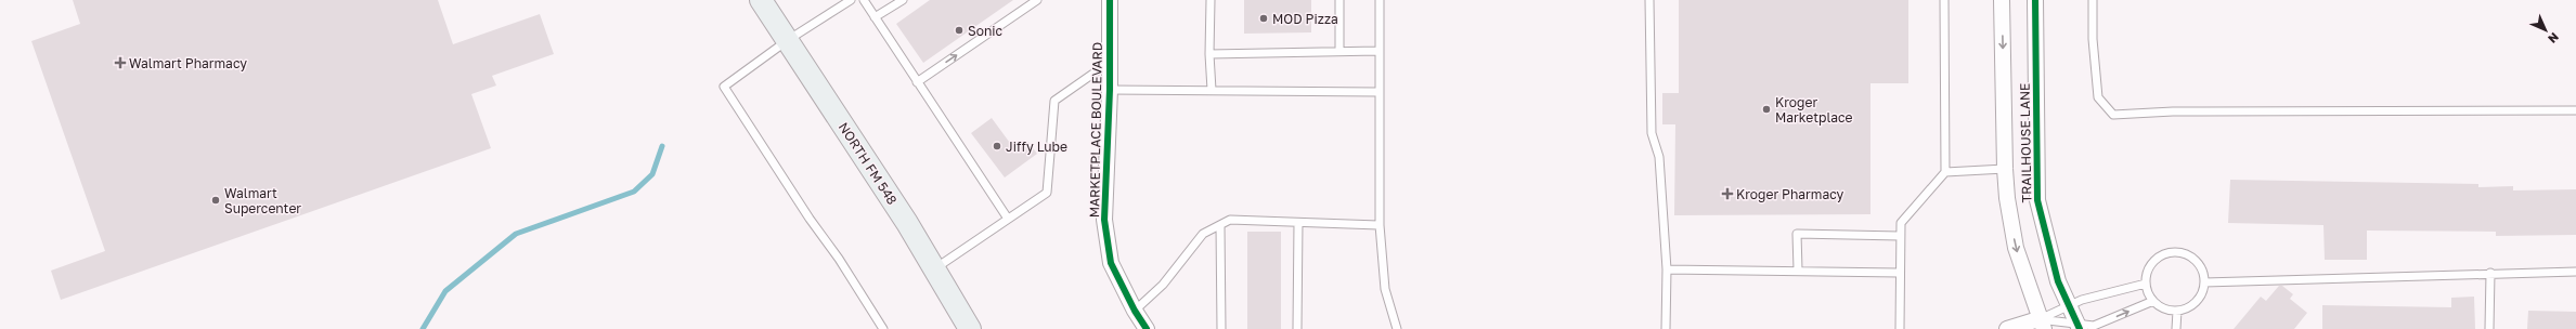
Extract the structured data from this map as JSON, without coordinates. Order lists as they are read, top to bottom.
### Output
{
  "streets": {
    "main road": ["NORTH FM 548"],
    "street": ["MARKETPLACE BOULEVARD", "TRAILHOUSE LANE"]
  },
  "places": {
    "other": [
      "MOD Pizza",
      "Sonic",
      "Kroger Marketplace",
      "Jiffy Lube",
      "Walmart Supercenter"
    ],
    "health": ["Walmart Pharmacy", "Kroger Pharmacy"]
  },
  "north": "bottom right"
}
